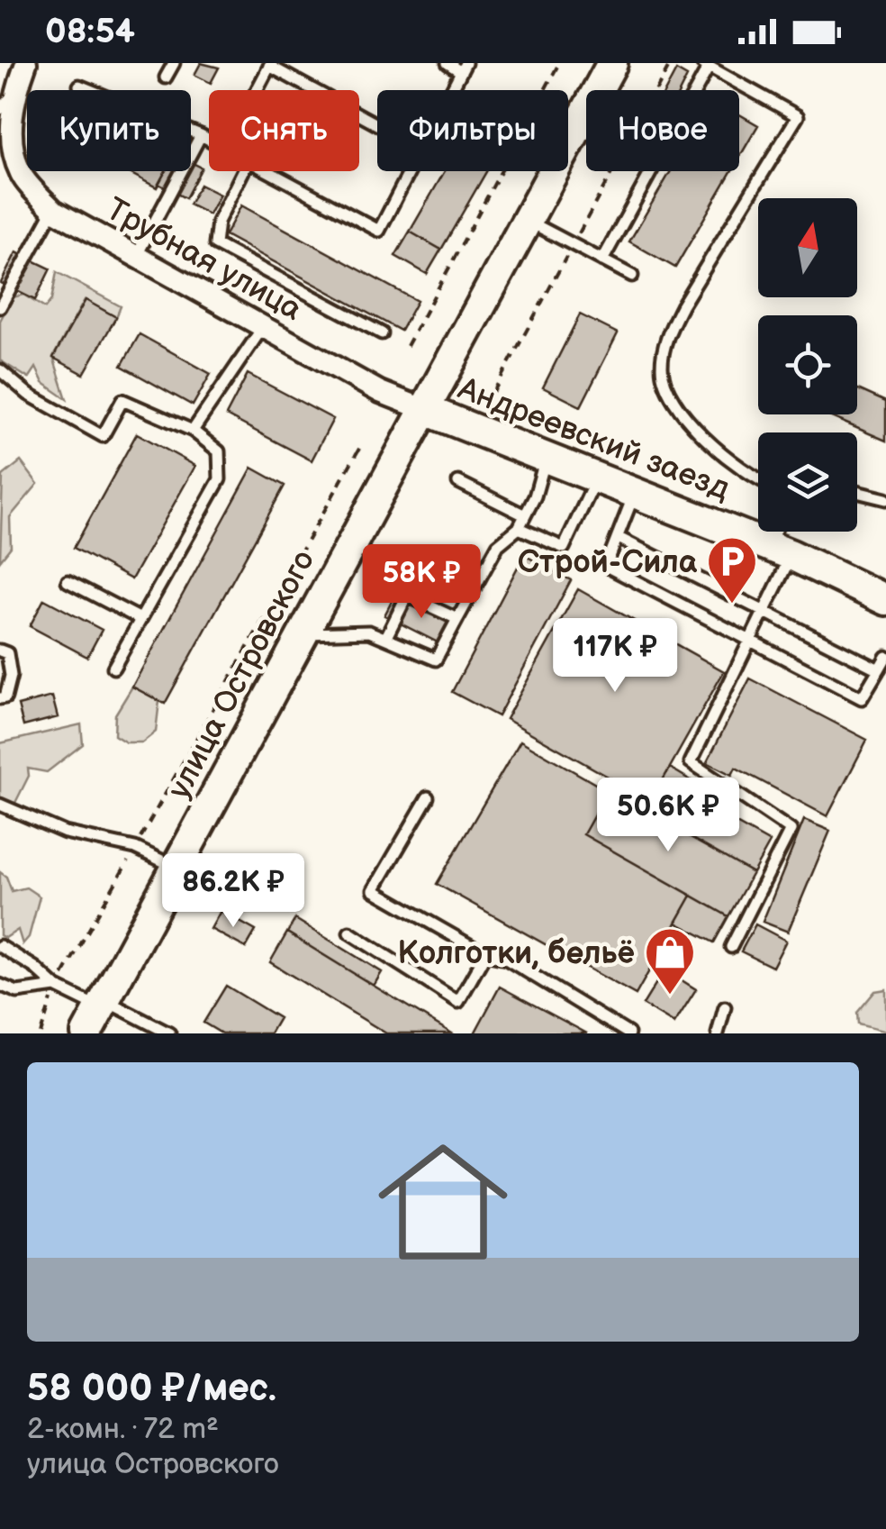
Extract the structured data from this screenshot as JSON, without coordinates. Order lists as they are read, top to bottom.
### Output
{
  "streets": {
    "main road": ["Андреевский заезд", "улица Островского"],
    "street": ["Трубная улица"]
  },
  "crossings": [
    ["Трубная улица", "Андреевский заезд"],
    ["Трубная улица", "улица Островского"],
    ["Андреевский заезд", "улица Островского"]
  ],
  "places": {
    "parking": ["Строй-Сила"],
    "shop": ["Колготки, бельё"]
  },
  "north": "top",
  "page": {
    "status": "08:54",
    "chip": [
      "Купить",
      "Снять",
      "Фильтры",
      "Новое"
    ],
    "price": [
      "58K ₽",
      "117K ₽",
      "50.6K ₽",
      "86.2K ₽"
    ],
    "list": [
      {
        "name": "58 000 ₽/мес.",
        "note": "2-комн. · 72 m² · улица Островского"
      }
    ]
  }
}
